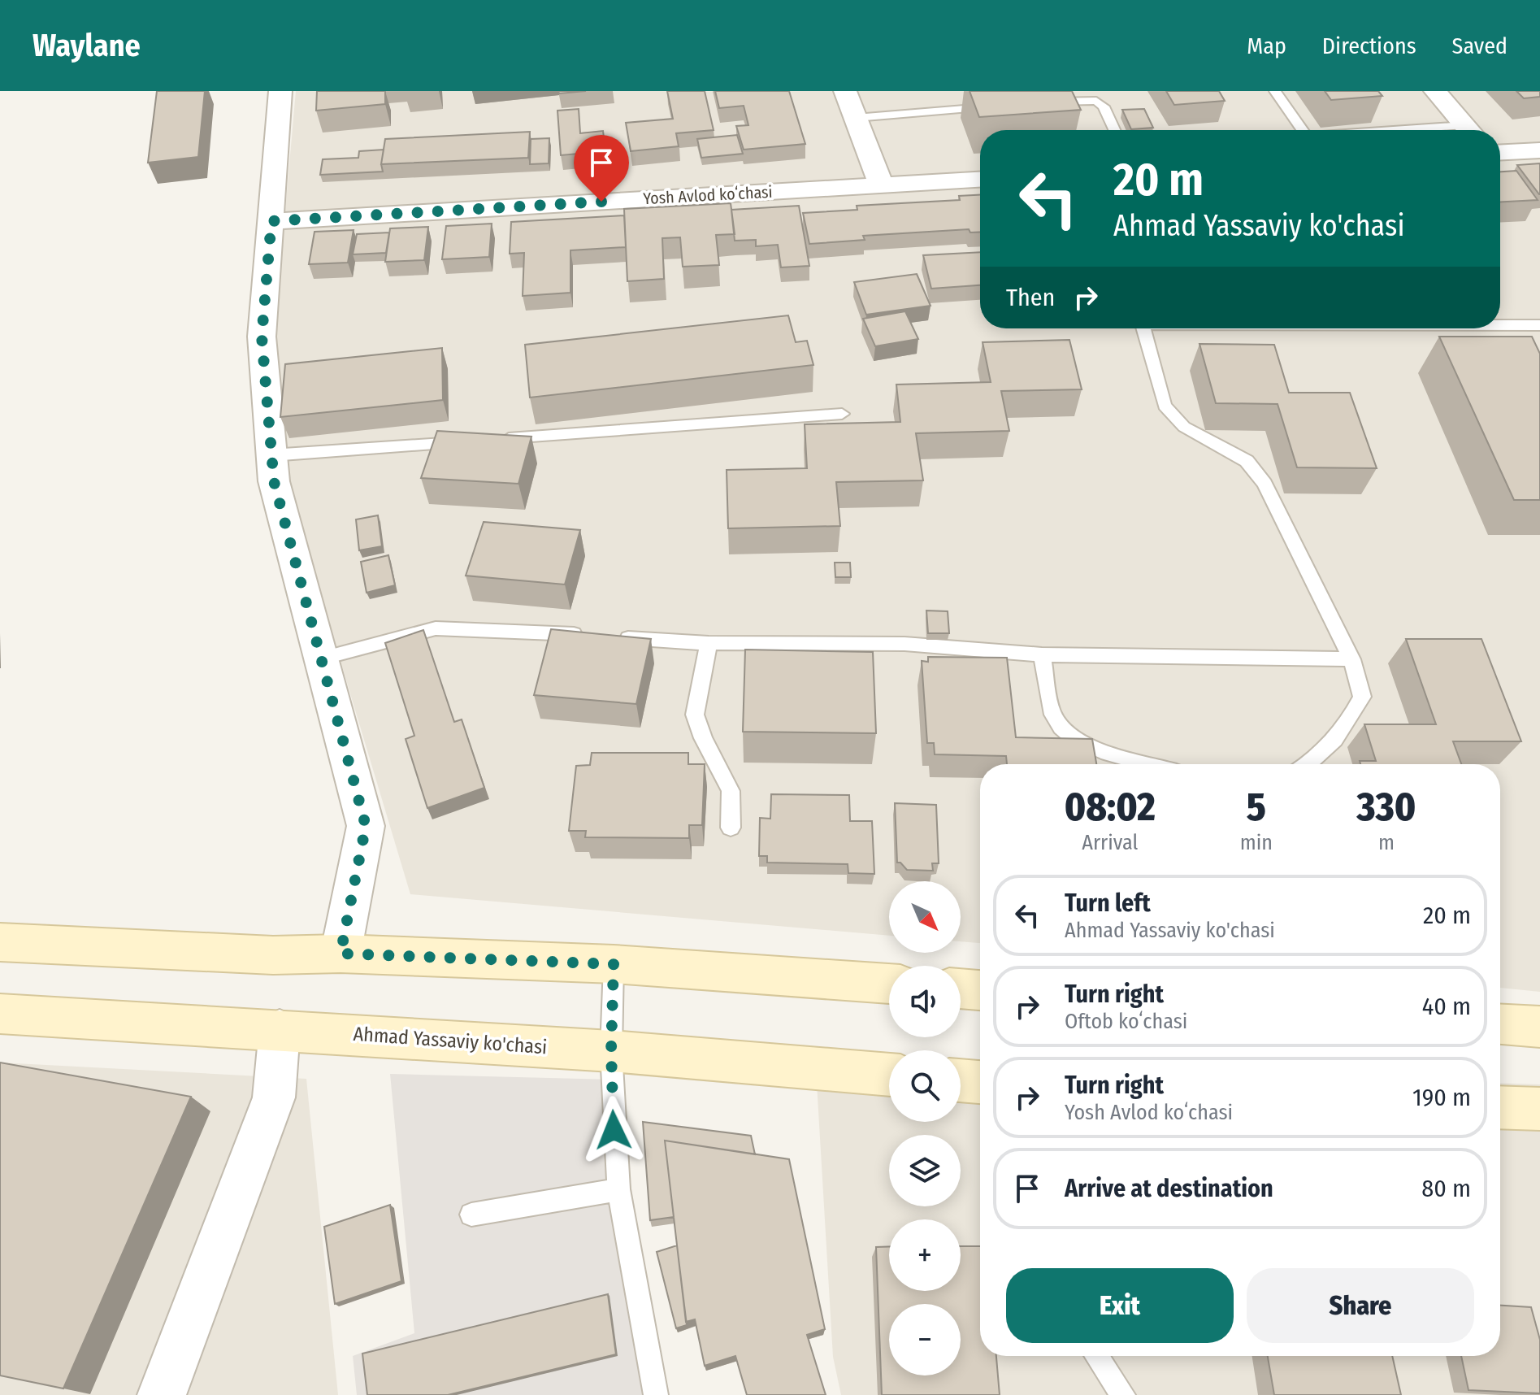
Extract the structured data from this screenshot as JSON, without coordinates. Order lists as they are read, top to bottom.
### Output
{
  "streets": {
    "main road": ["Ahmad Yassaviy ko'chasi"],
    "street": ["Yosh Avlod koʻchasi"]
  },
  "north": "bottom right",
  "page": {
    "header": "Waylane",
    "nav": ["Map", "Directions", "Saved"],
    "turn": ["20 m", "Ahmad Yassaviy ko'chasi"],
    "then": "Then",
    "eta": [
      "08:02",
      "Arrival",
      "5",
      "min",
      "330",
      "m"
    ],
    "list": [
      {
        "name": "Turn left",
        "note": "Ahmad Yassaviy ko'chasi",
        "value": "20 m"
      },
      {
        "name": "Turn right",
        "note": "Oftob koʻchasi",
        "value": "40 m"
      },
      {
        "name": "Turn right",
        "note": "Yosh Avlod koʻchasi",
        "value": "190 m"
      },
      {
        "name": "Arrive at destination",
        "value": "80 m"
      }
    ],
    "map_buttons": ["+", "−"],
    "buttons": ["Exit", "Share"]
  }
}
